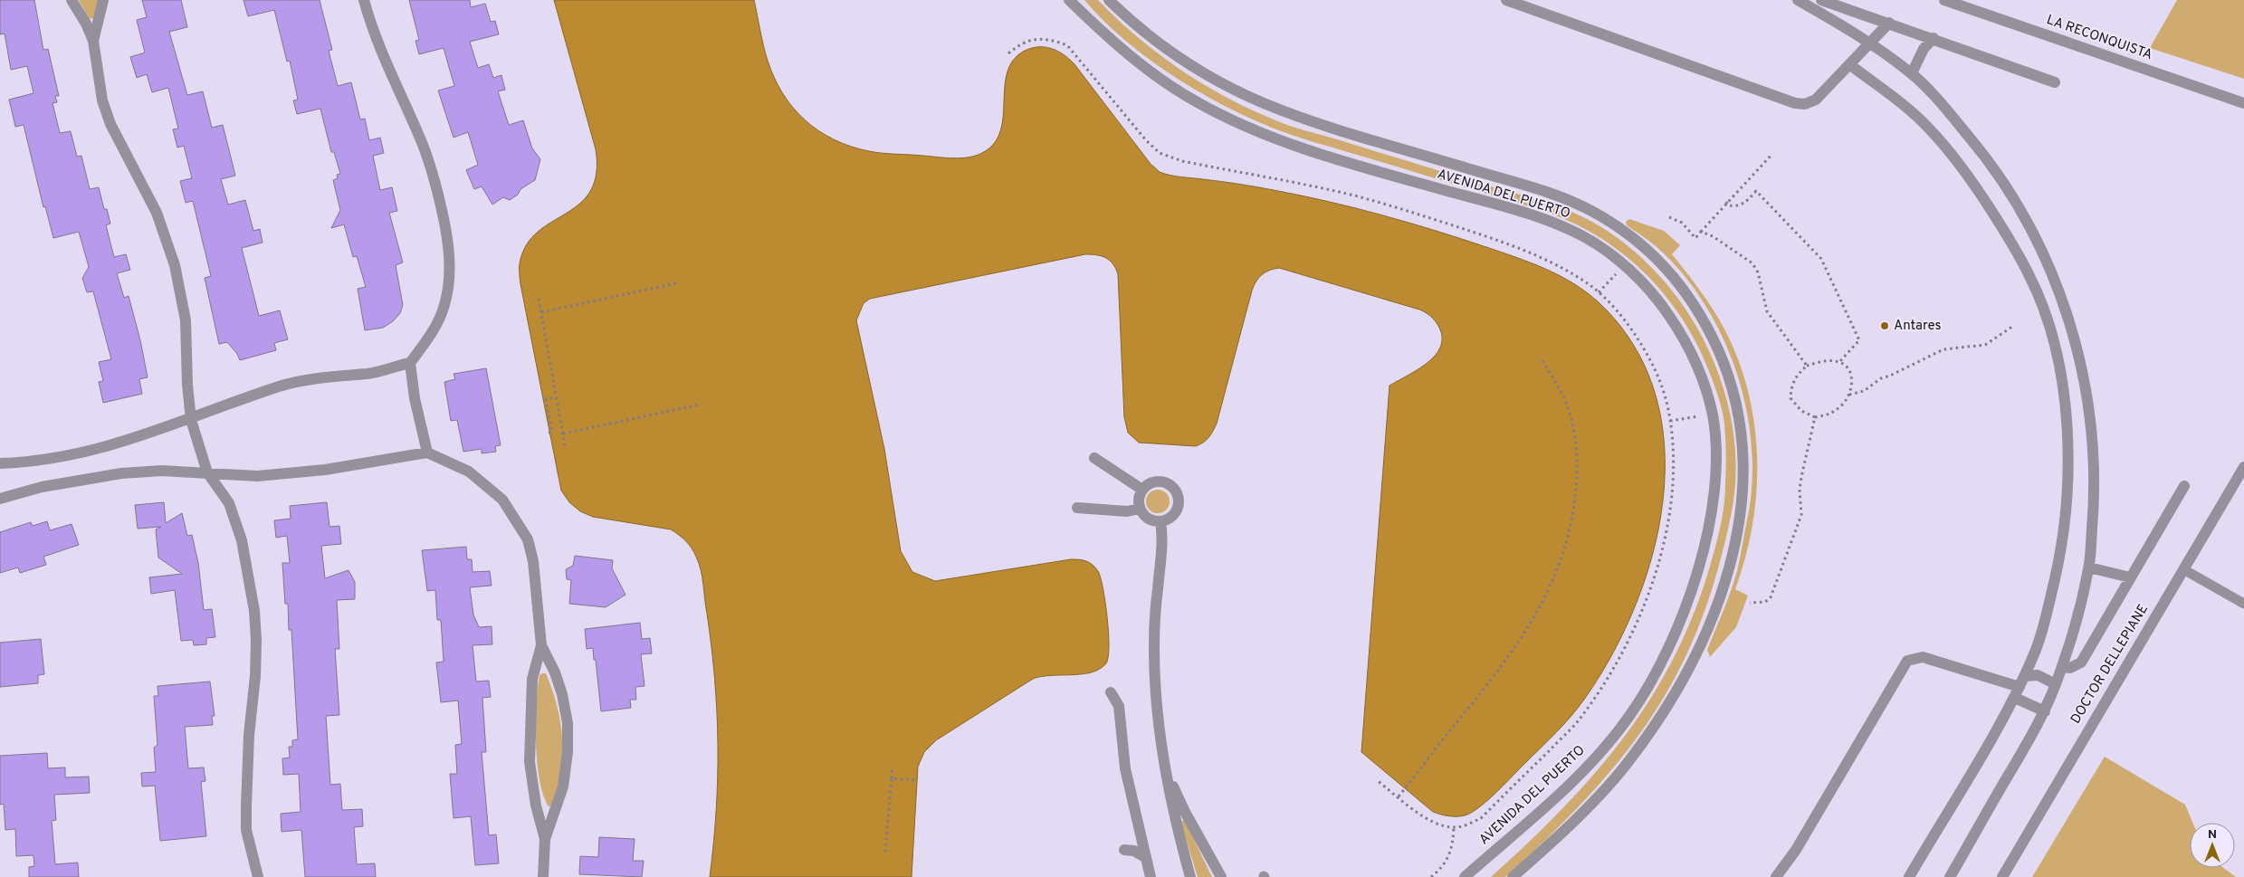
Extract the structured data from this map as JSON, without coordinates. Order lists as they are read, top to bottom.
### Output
{
  "streets": {
    "street": ["LA RECONQUISTA", "AVENIDA DEL PUERTO", "DOCTOR DELLEPIANE"]
  },
  "places": ["Antares"],
  "north": "top"
}
